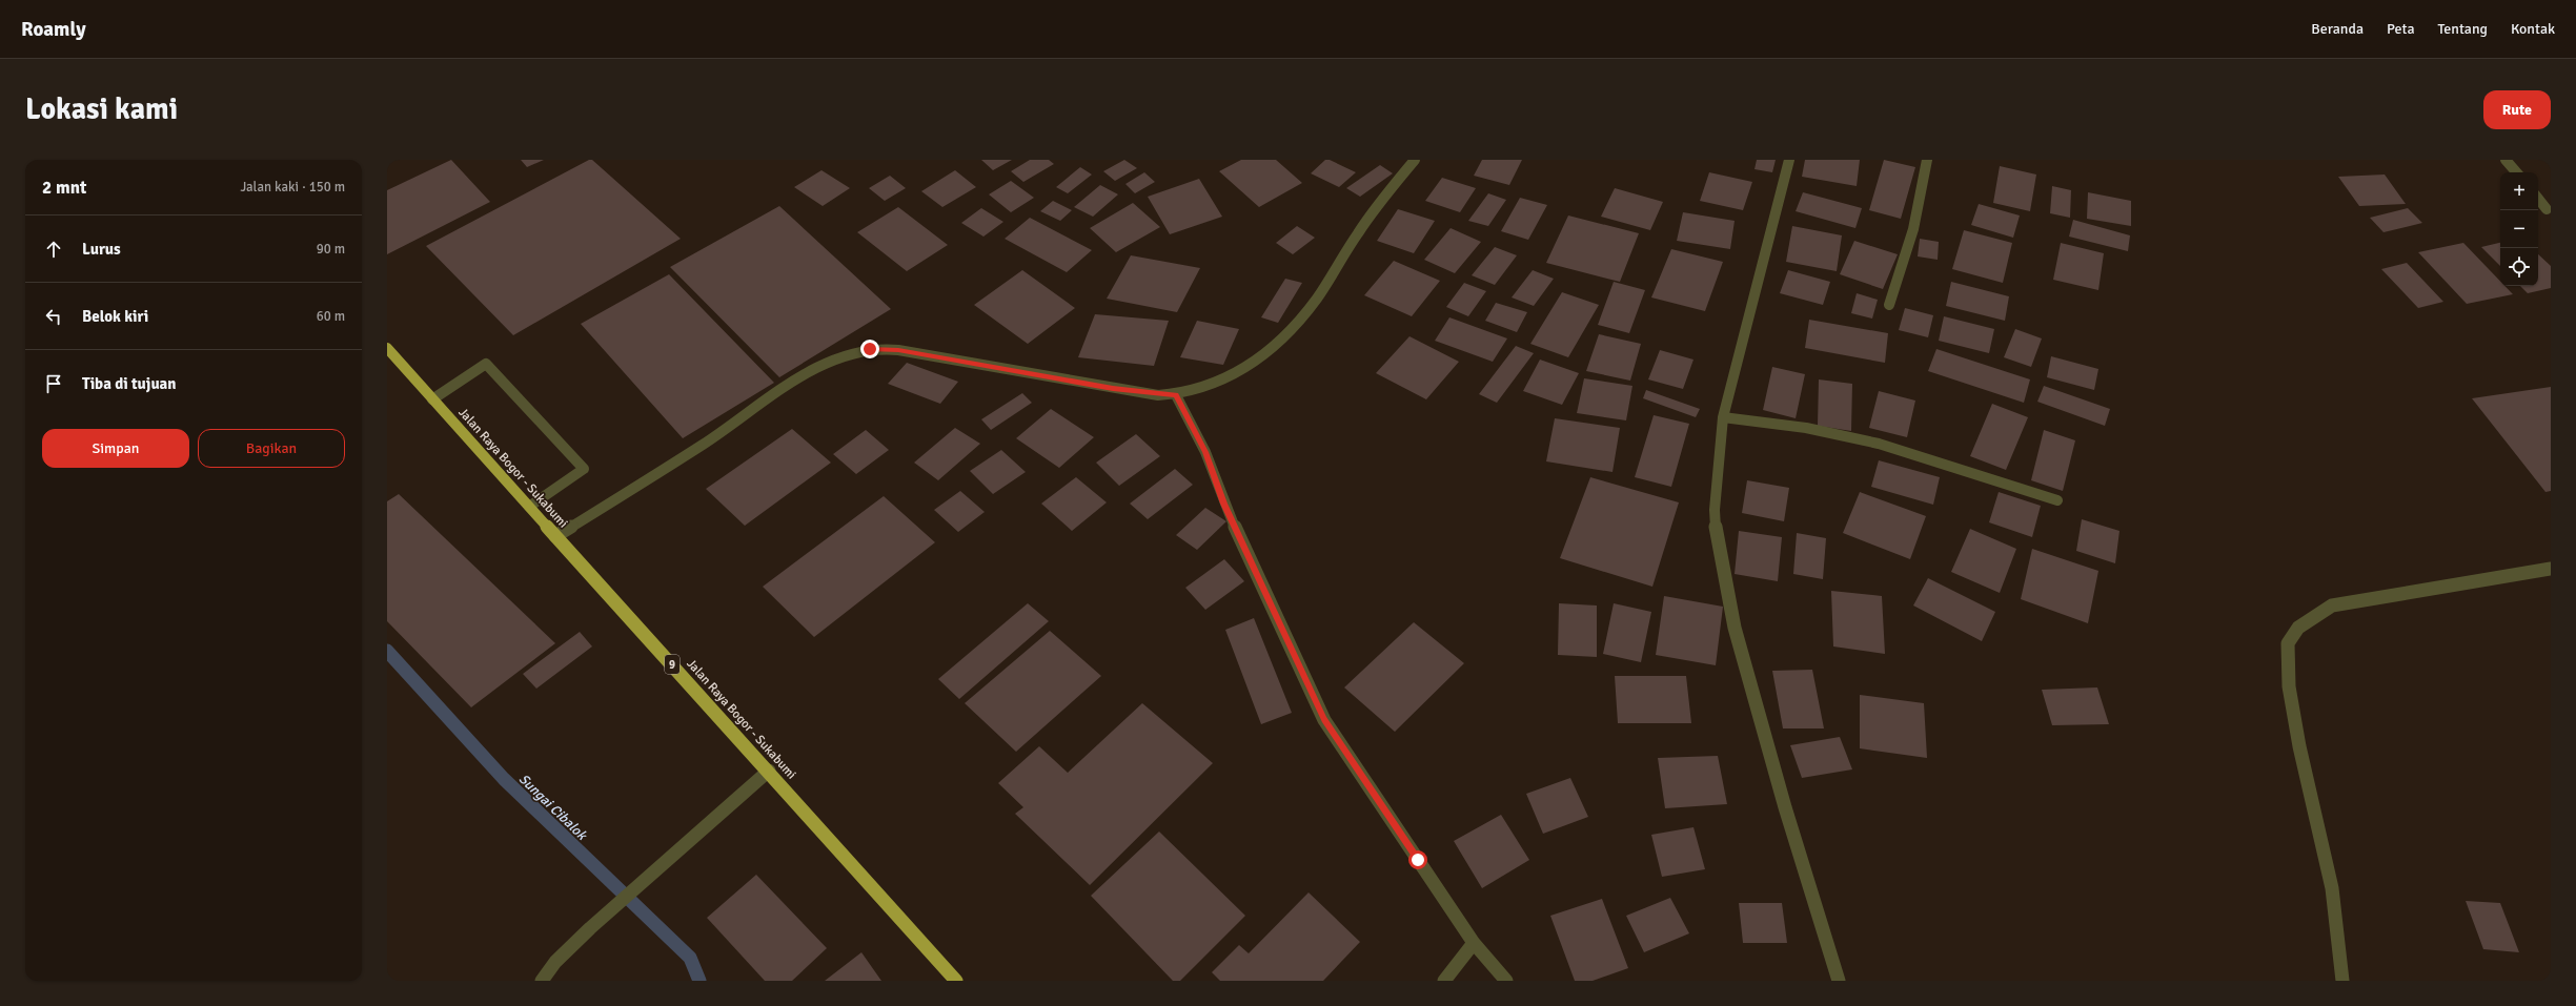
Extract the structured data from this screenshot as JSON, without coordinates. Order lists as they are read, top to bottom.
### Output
{
  "streets": {
    "highway": ["Jalan Raya Bogor - Sukabumi", "9"]
  },
  "water": ["Sungai Cibalok"],
  "page": {
    "header": "Roamly",
    "nav": [
      "Beranda",
      "Peta",
      "Tentang",
      "Kontak"
    ],
    "buttons": [
      "Rute",
      ["Simpan", "Bagikan"]
    ],
    "title": "Lokasi kami",
    "heading": ["2 mnt", "Jalan kaki · 150 m"],
    "map_buttons": ["+", "−"],
    "list": [
      ["Lurus", "90 m"],
      ["Belok kiri", "60 m"],
      "Tiba di tujuan"
    ]
  }
}
